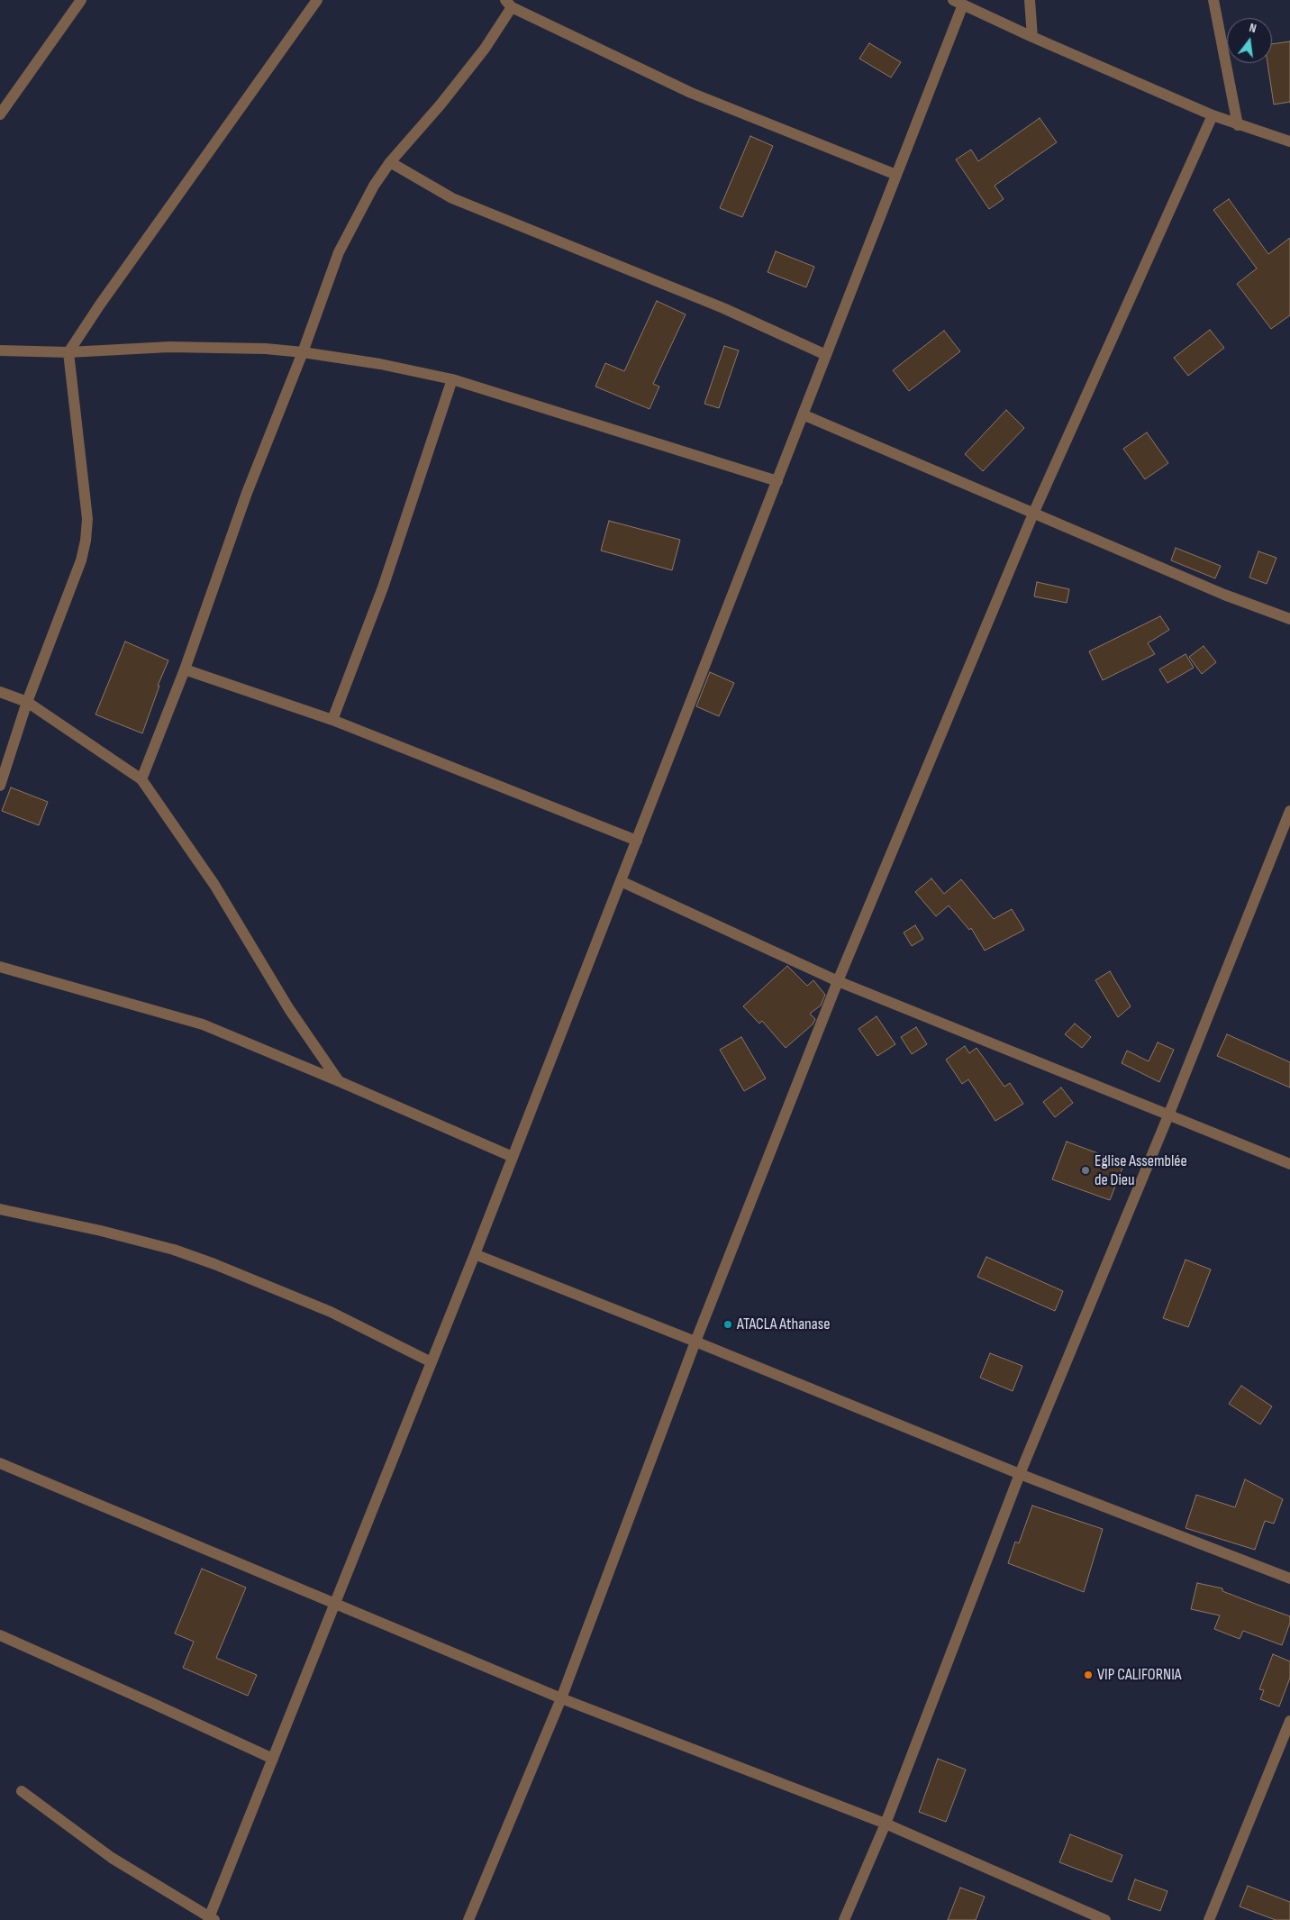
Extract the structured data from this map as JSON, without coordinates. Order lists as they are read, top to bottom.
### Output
{
  "places": ["Eglise Assemblée de Dieu", "ATACLA Athanase", "VIP CALIFORNIA"],
  "north": "top"
}
